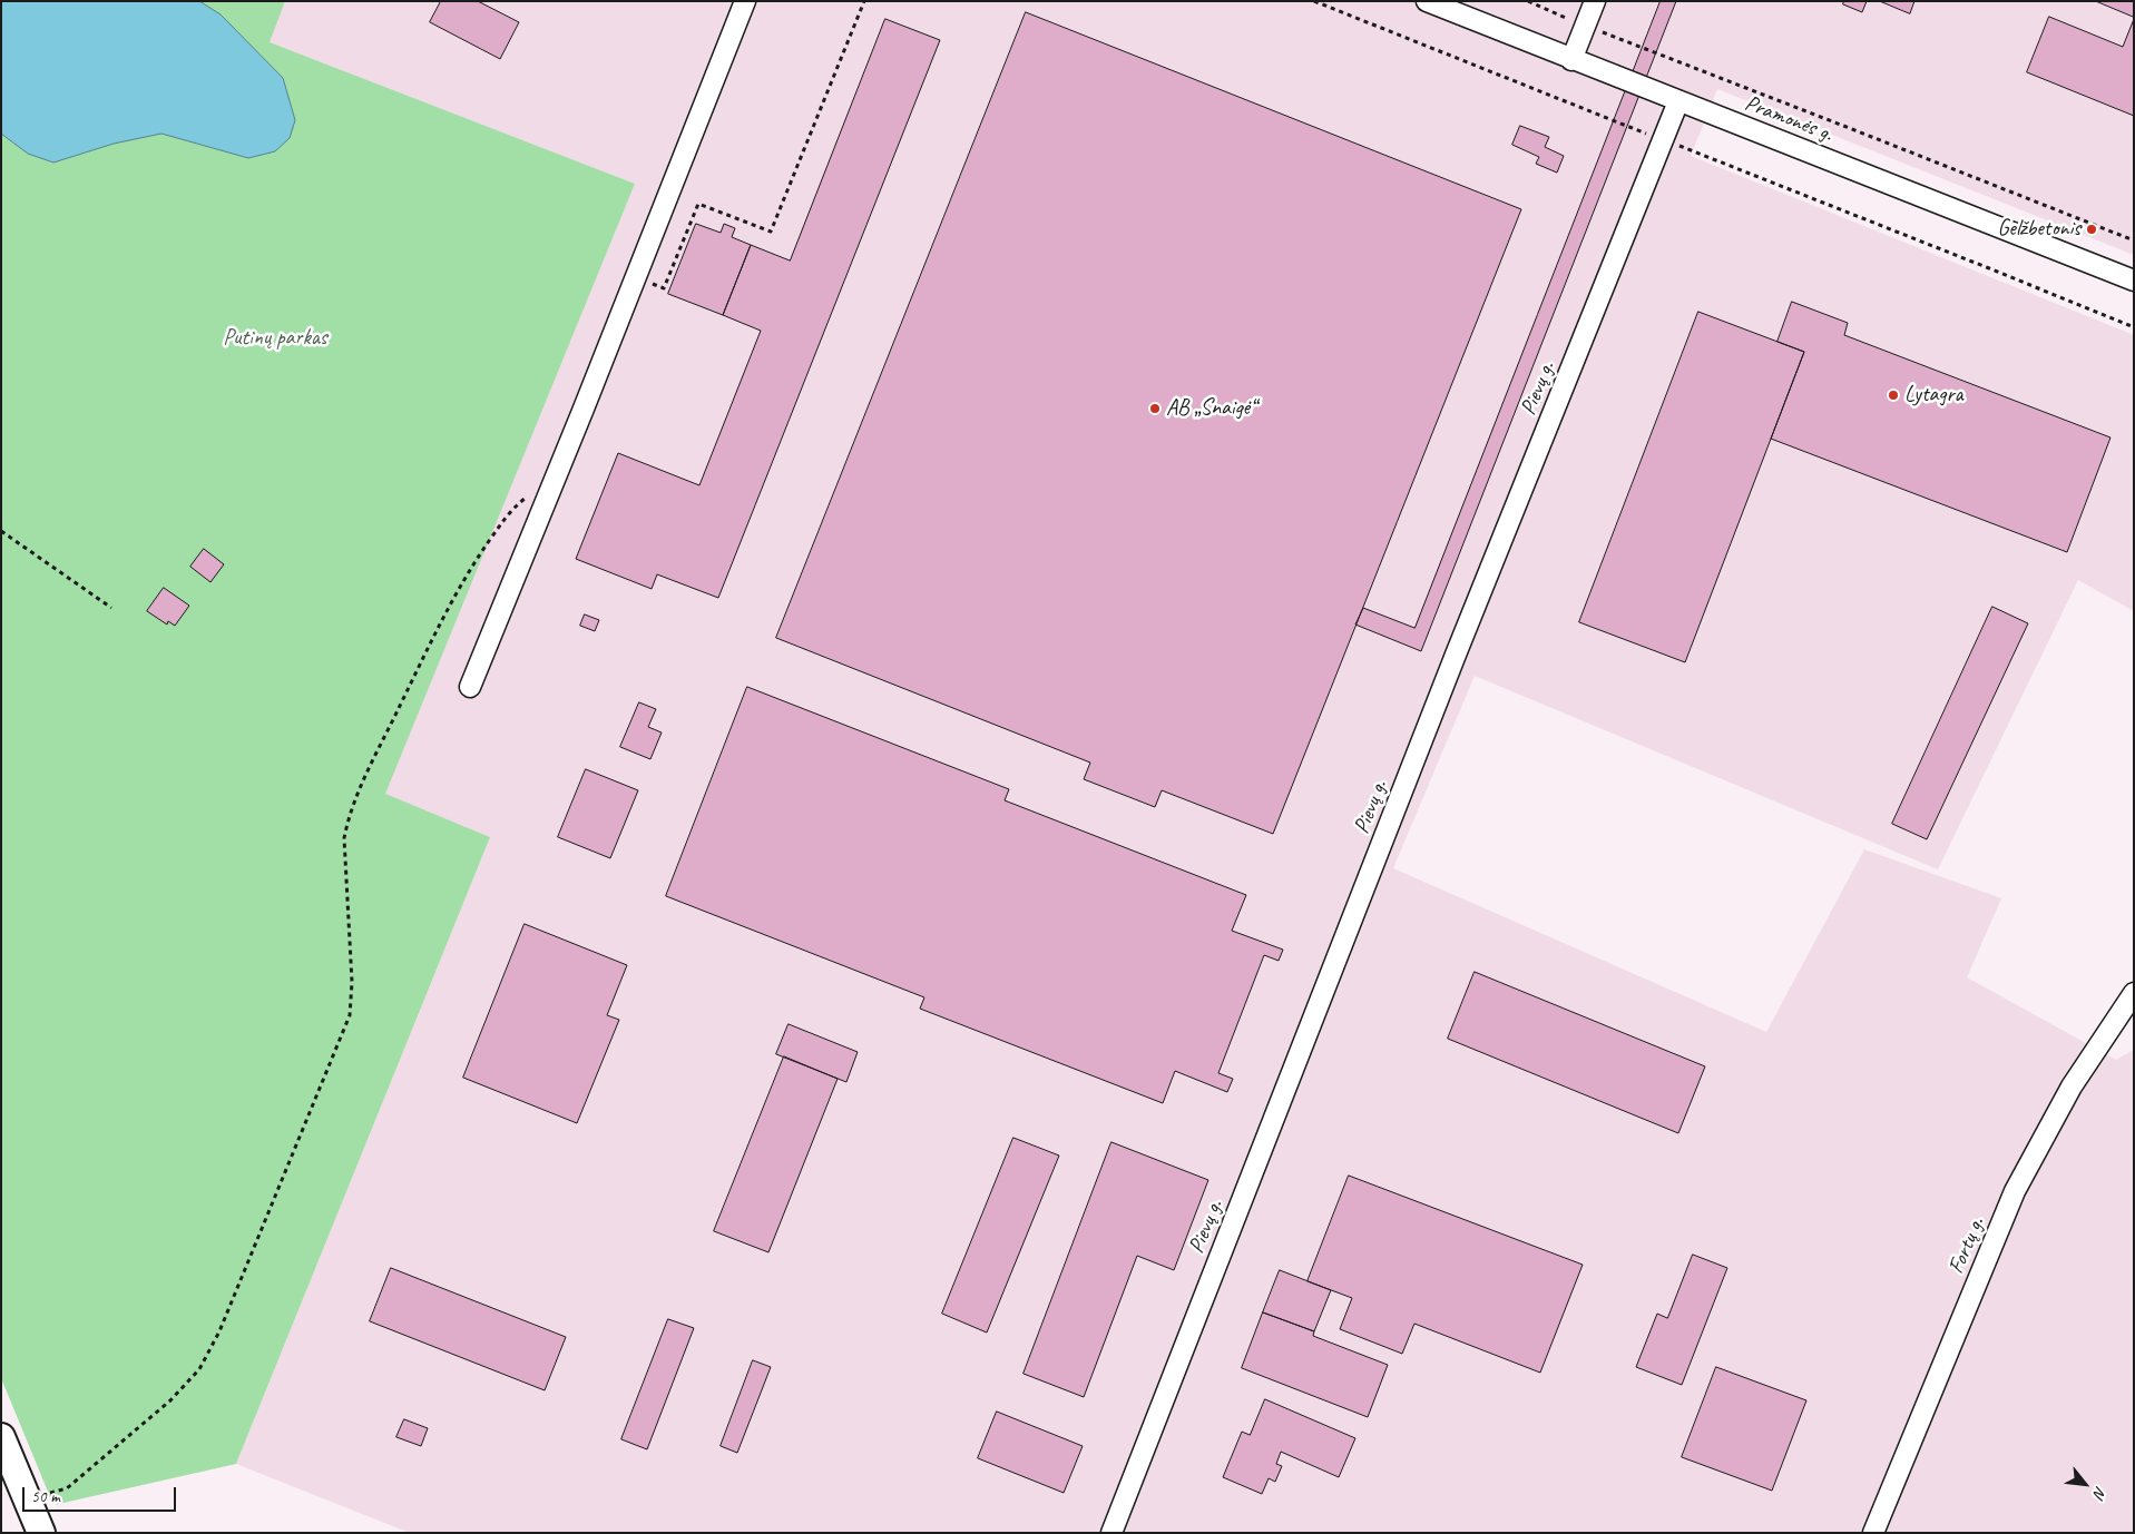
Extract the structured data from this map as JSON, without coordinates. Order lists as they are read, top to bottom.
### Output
{
  "streets": {
    "street": ["Pramonės g.", "Pievų g.", "Fortų g."]
  },
  "crossings": [
    ["Pramonės g.", "Pievų g."]
  ],
  "parks": ["Putinų parkas"],
  "places": ["Gelžbetonis", "Lytagra", "AB „Snaigė“"],
  "scale_bar": "50 m",
  "north": "bottom right"
}
